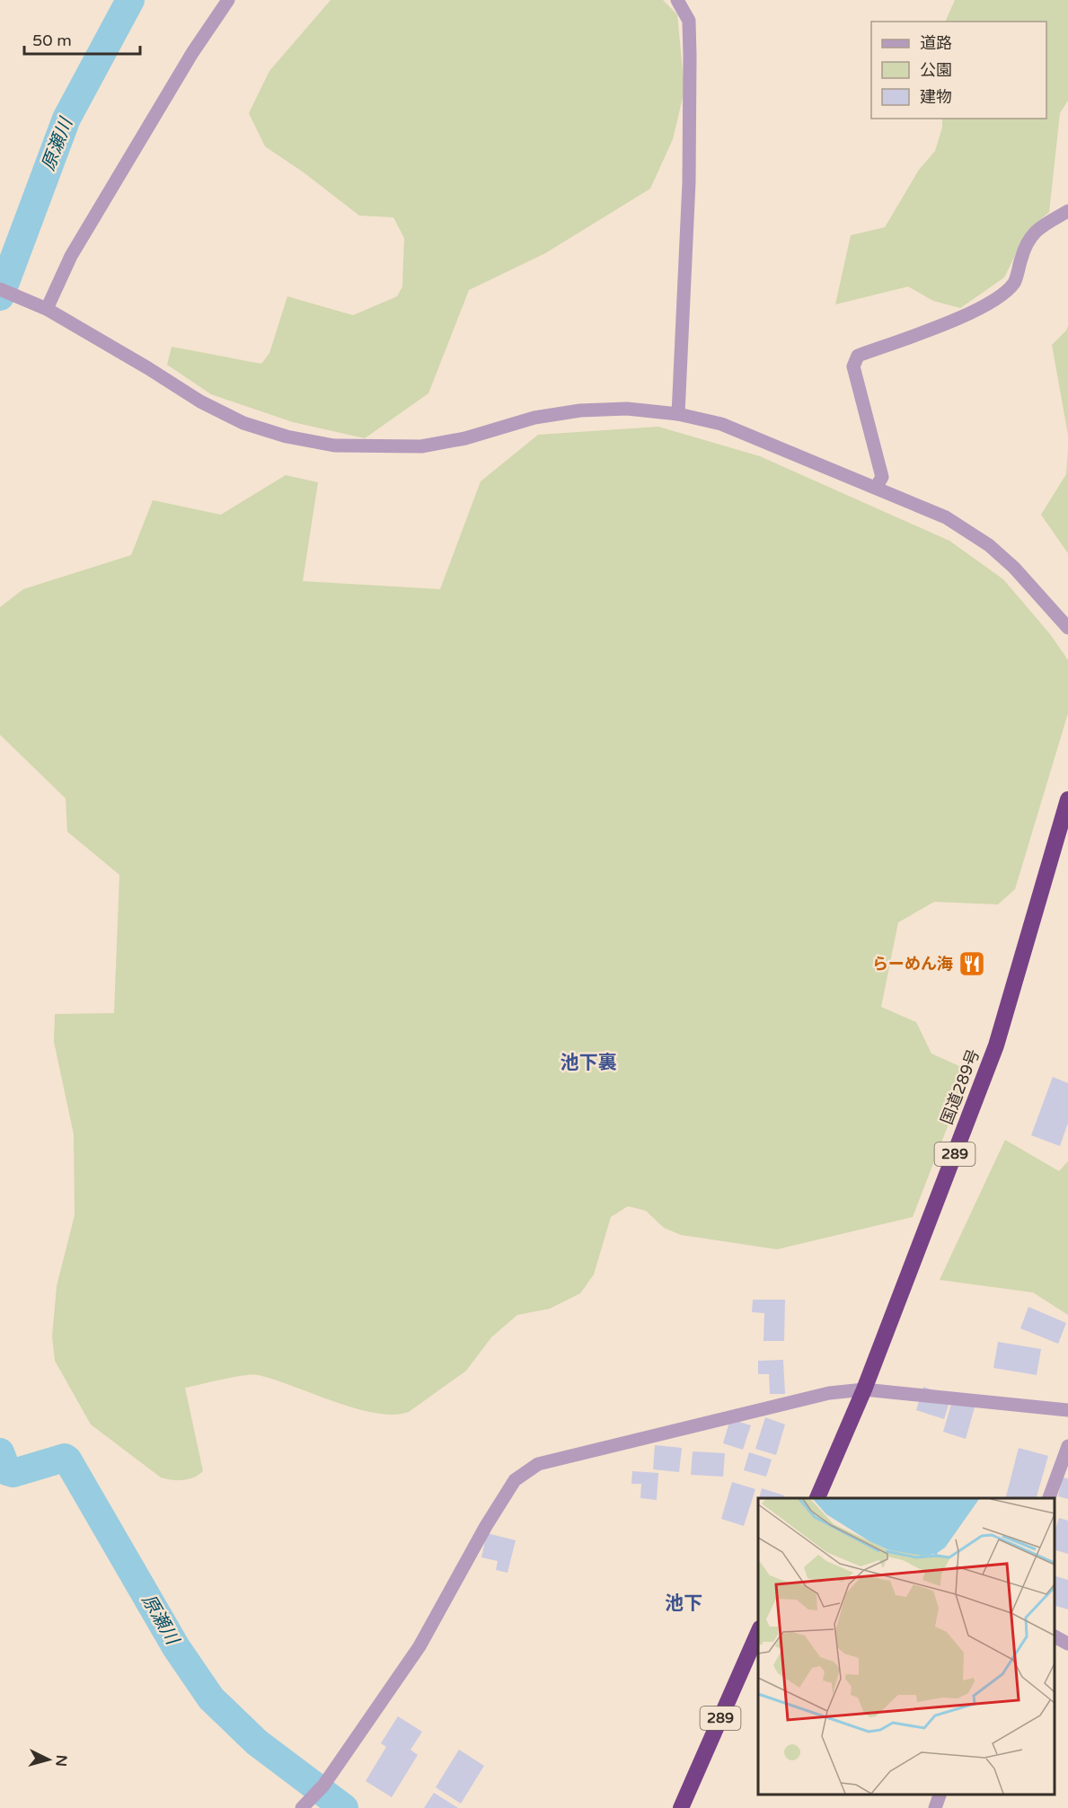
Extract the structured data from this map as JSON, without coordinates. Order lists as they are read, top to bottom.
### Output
{
  "streets": {
    "highway": ["国道289号", "289"]
  },
  "districts": ["池下裏", "池下"],
  "water": ["原瀬川"],
  "places": {
    "restaurant": ["らーめん海"]
  },
  "legend": ["道路", "公園", "建物"],
  "scale_bar": "50 m",
  "north": "right"
}
